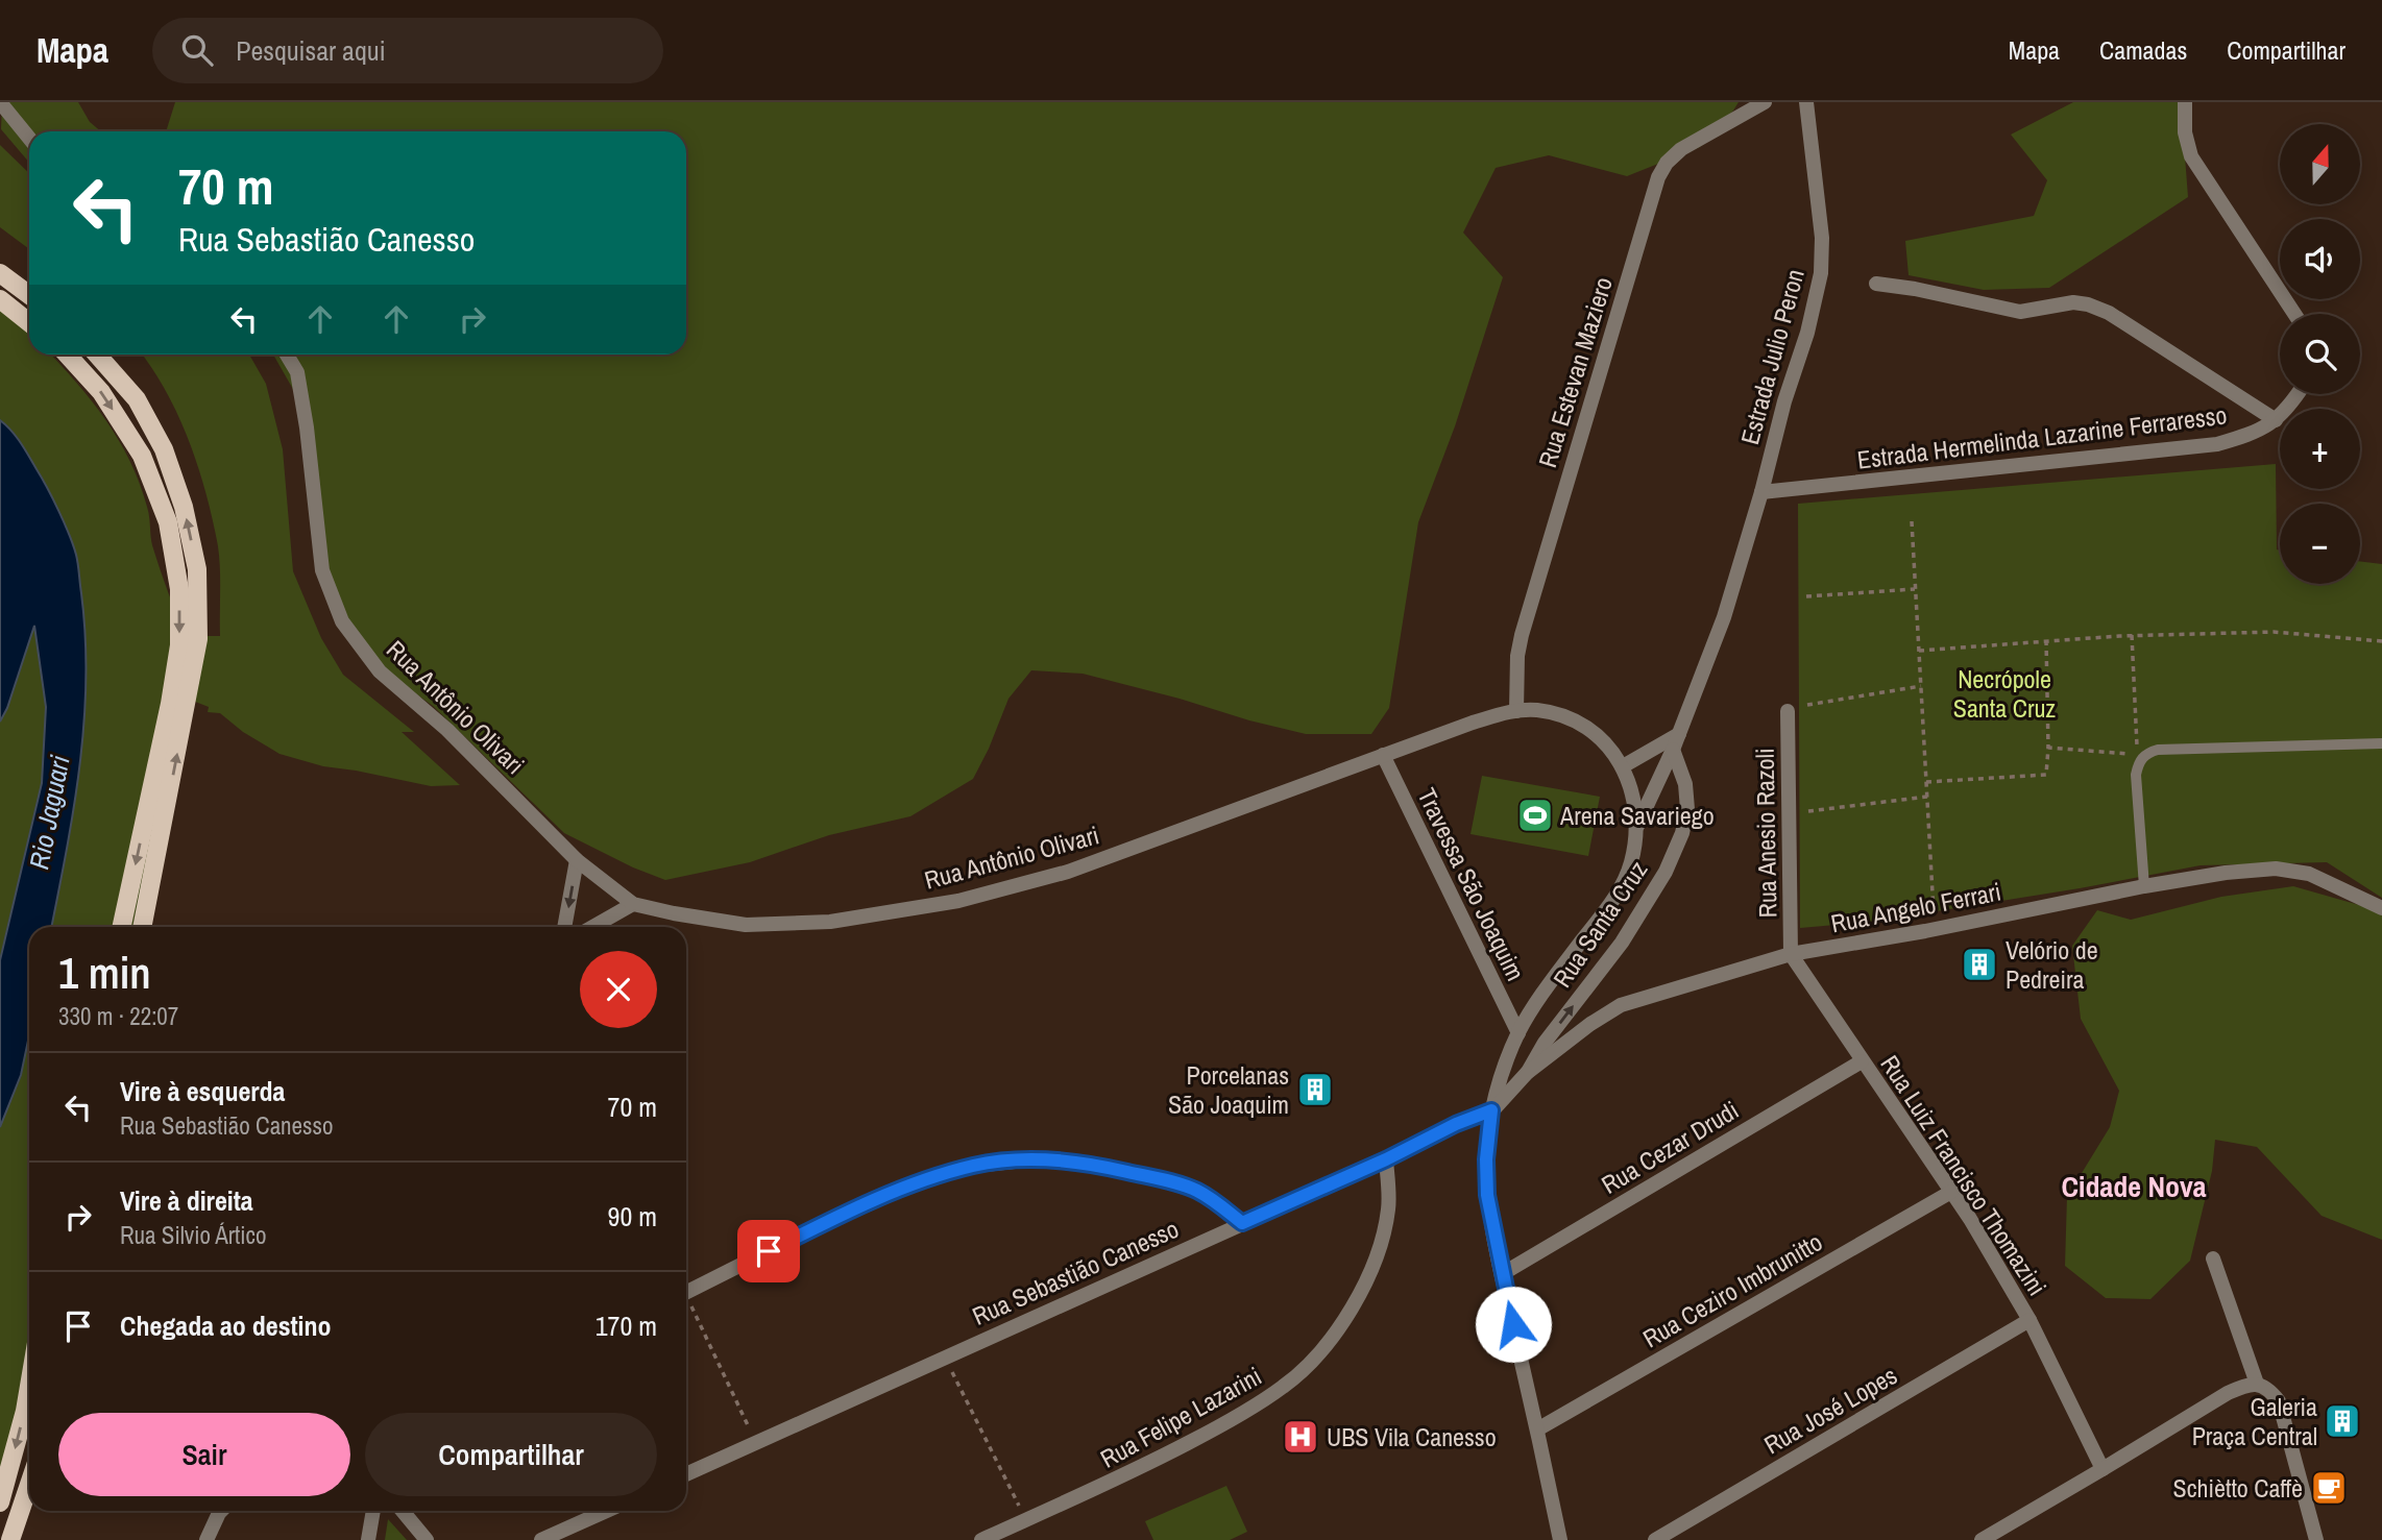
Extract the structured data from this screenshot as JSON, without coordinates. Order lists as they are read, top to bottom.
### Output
{
  "streets": {
    "street": [
      "Estrada Julio Peron",
      "Rua Estevan Maziero",
      "Estrada Hermelinda Lazarine Ferraresso",
      "Rua Antônio Olivari",
      "Rua Anesio Razoli",
      "Travessa São Joaquim",
      "Rua Angelo Ferrari",
      "Rua Santa Cruz",
      "Rua Cezar Drudi",
      "Rua Luiz Francisco Thomazini",
      "Rua Sebastião Canesso",
      "Rua Ceziro Imbrunitto",
      "Rua José Lopes",
      "Rua Felipe Lazarini"
    ]
  },
  "crossings": [
    ["Estrada Julio Peron", "Estrada Hermelinda Lazarine Ferraresso"],
    ["Estrada Julio Peron", "Rua Antônio Olivari"],
    ["Estrada Julio Peron", "Rua Santa Cruz"],
    ["Rua Estevan Maziero", "Rua Antônio Olivari"],
    ["Rua Antônio Olivari", "Travessa São Joaquim"],
    ["Rua Antônio Olivari", "Rua Angelo Ferrari"],
    ["Rua Antônio Olivari", "Rua Cezar Drudi"],
    ["Rua Antônio Olivari", "Rua Sebastião Canesso"],
    ["Rua Antônio Olivari", "Rua Ceziro Imbrunitto"],
    ["Rua Anesio Razoli", "Rua Angelo Ferrari"],
    ["Rua Anesio Razoli", "Rua Luiz Francisco Thomazini"],
    ["Rua Angelo Ferrari", "Rua Santa Cruz"],
    ["Rua Angelo Ferrari", "Rua Luiz Francisco Thomazini"],
    ["Rua Angelo Ferrari", "Rua Sebastião Canesso"],
    ["Rua Cezar Drudi", "Rua Luiz Francisco Thomazini"],
    ["Rua Luiz Francisco Thomazini", "Rua Ceziro Imbrunitto"],
    ["Rua Luiz Francisco Thomazini", "Rua José Lopes"],
    ["Rua Sebastião Canesso", "Rua Felipe Lazarini"]
  ],
  "one_way": ["Rua Santa Cruz"],
  "districts": ["Cidade Nova"],
  "water": ["Rio Jaguari"],
  "parks": ["Necrópole Santa Cruz"],
  "places": {
    "sports": ["Arena Savariego"],
    "building": ["Velório de Pedreira", "Porcelanas São Joaquim", "Galeria Praça Central"],
    "hospital": ["UBS Vila Canesso"],
    "cafe": ["Schiètto Caffè"]
  },
  "north": "top",
  "page": {
    "header": "Mapa",
    "search": "Pesquisar aqui",
    "nav": ["Mapa", "Camadas", "Compartilhar"],
    "map_buttons": ["+", "−"],
    "turn": ["70 m", "Rua Sebastião Canesso"],
    "heading": ["1 min", "330 m · 22:07"],
    "list": [
      {
        "name": "Vire à esquerda",
        "note": "Rua Sebastião Canesso",
        "value": "70 m"
      },
      {
        "name": "Vire à direita",
        "note": "Rua Silvio Ártico",
        "value": "90 m"
      },
      {
        "name": "Chegada ao destino",
        "value": "170 m"
      }
    ],
    "buttons": ["Sair", "Compartilhar"]
  }
}
